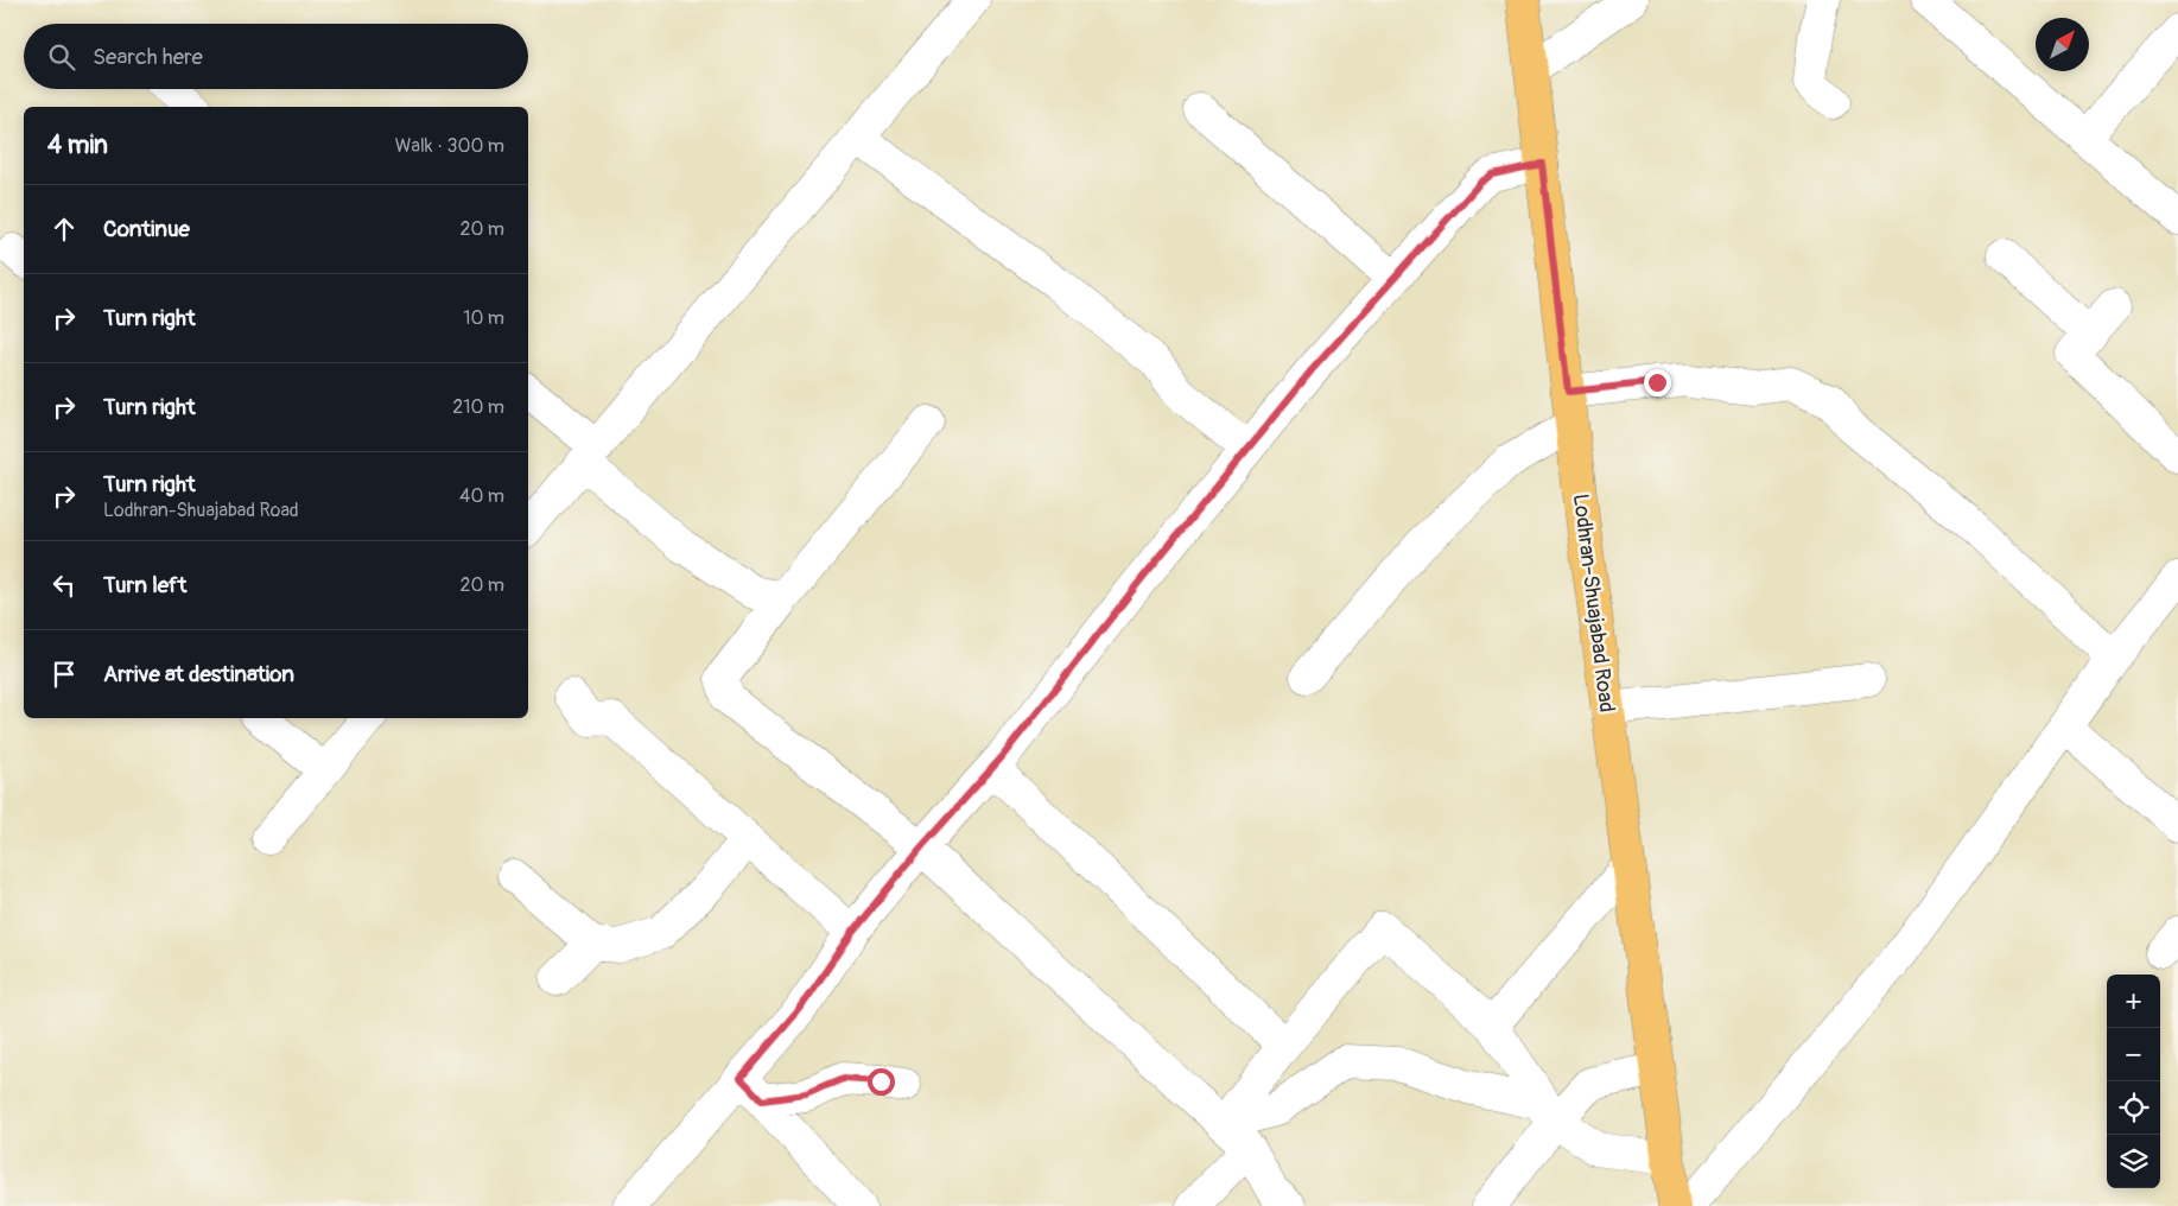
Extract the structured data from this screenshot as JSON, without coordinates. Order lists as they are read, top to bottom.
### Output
{
  "streets": {
    "main road": ["Lodhran-Shuajabad Road"]
  },
  "north": "top right",
  "page": {
    "search": "Search here",
    "heading": ["4 min", "Walk · 300 m"],
    "list": [
      ["Continue", "20 m"],
      ["Turn right", "10 m"],
      ["Turn right", "210 m"],
      ["Turn right", "Lodhran-Shuajabad Road", "40 m"],
      ["Turn left", "20 m"],
      "Arrive at destination"
    ],
    "map_buttons": ["+", "−"]
  }
}
